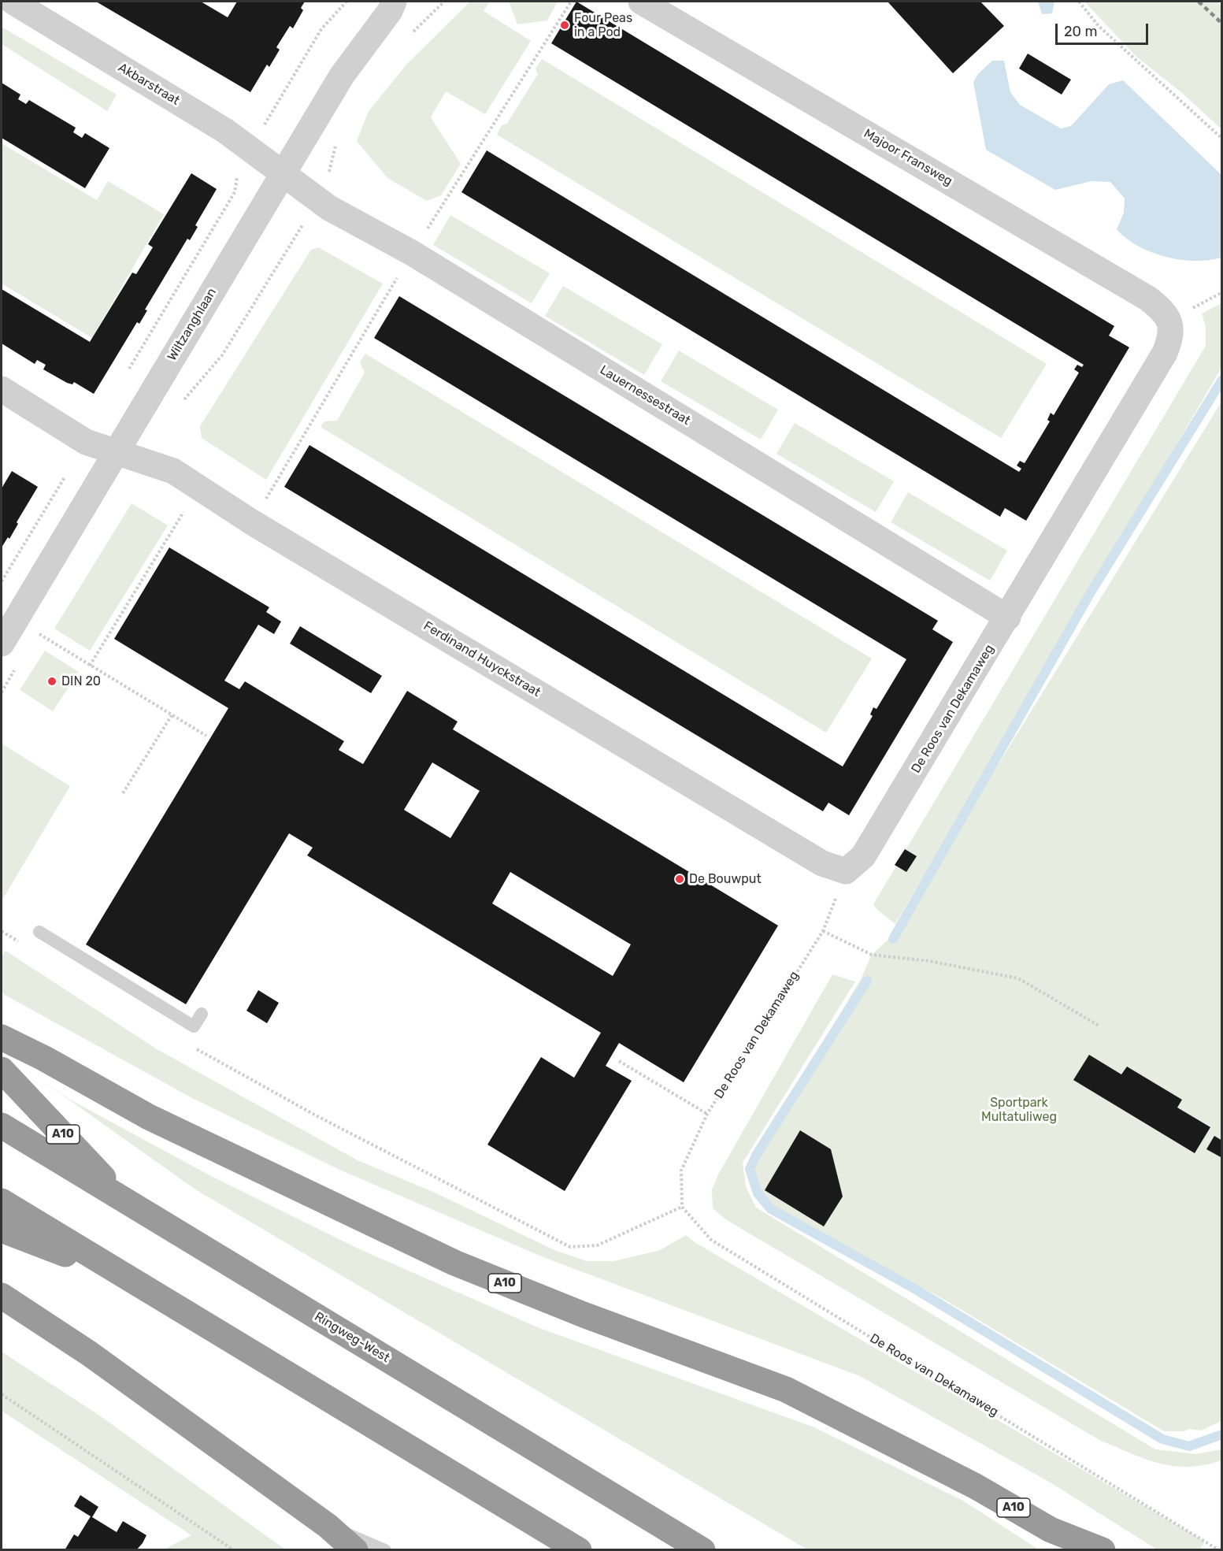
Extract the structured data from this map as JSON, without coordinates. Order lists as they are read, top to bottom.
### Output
{
  "streets": {
    "highway": ["A10", "Ringweg-West"],
    "street": [
      "Akbarstraat",
      "Majoor Fransweg",
      "Wiltzanghlaan",
      "Lauernessestraat",
      "Ferdinand Huyckstraat",
      "De Roos van Dekamaweg"
    ]
  },
  "crossings": [
    ["Akbarstraat", "Wiltzanghlaan"],
    ["Akbarstraat", "Lauernessestraat"],
    ["Majoor Fransweg", "De Roos van Dekamaweg"],
    ["Wiltzanghlaan", "Lauernessestraat"],
    ["Wiltzanghlaan", "Ferdinand Huyckstraat"],
    ["Lauernessestraat", "De Roos van Dekamaweg"],
    ["Ferdinand Huyckstraat", "De Roos van Dekamaweg"],
    ["A10", "Ringweg-West"]
  ],
  "parks": ["Sportpark Multatuliweg"],
  "places": ["Four Peas in a Pod", "DIN 20", "De Bouwput"],
  "scale_bar": "20 m"
}
